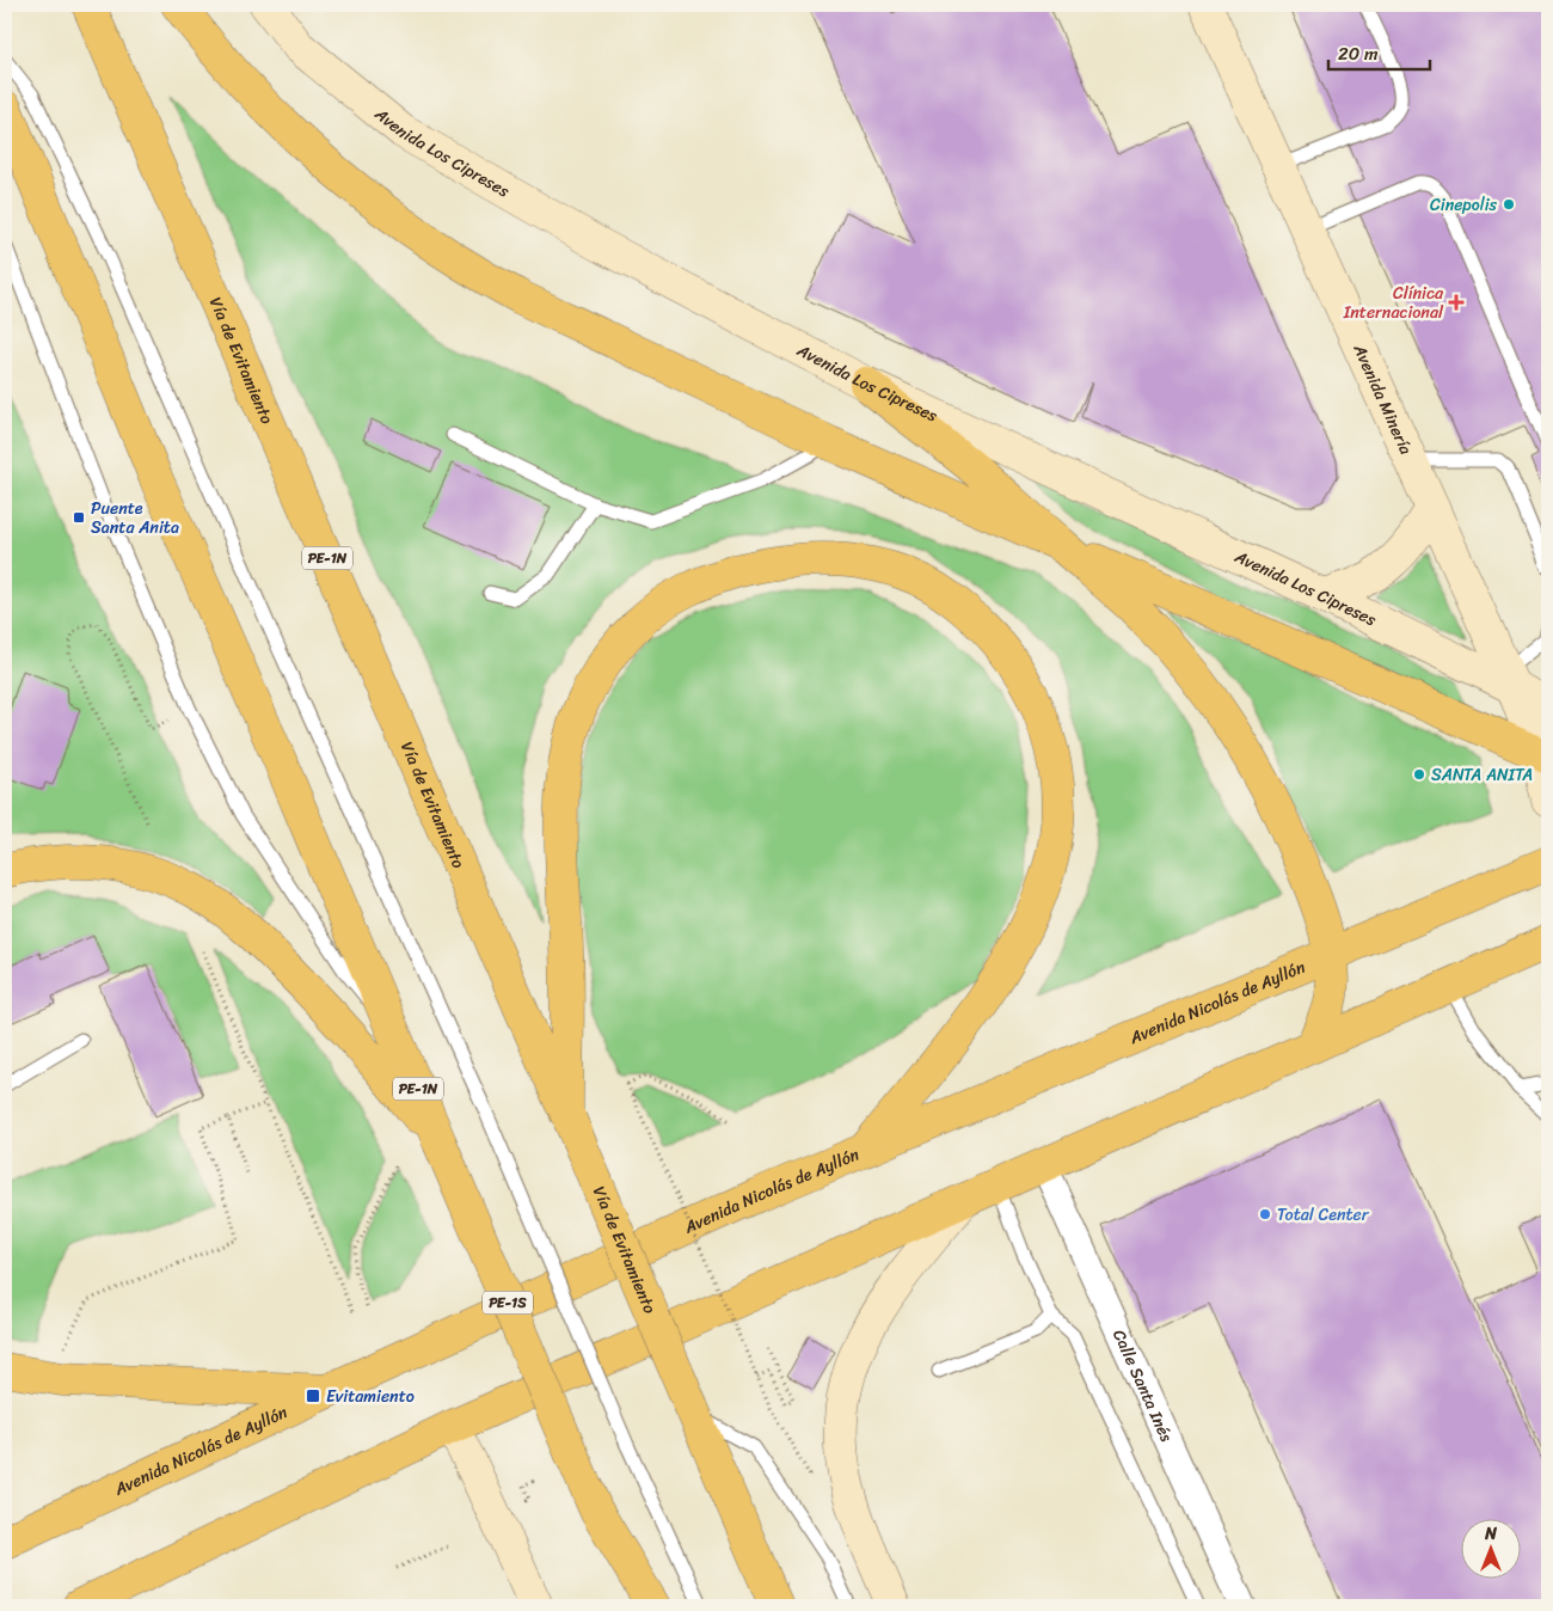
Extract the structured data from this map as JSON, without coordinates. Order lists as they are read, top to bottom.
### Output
{
  "streets": {
    "main road": [
      "Vía de Evitamiento",
      "PE-1N",
      "Avenida Nicolás de Ayllón",
      "PE-1S"
    ],
    "street": ["Avenida Los Cipreses", "Avenida Minería", "Calle Santa Inés"]
  },
  "crossings": [
    ["Avenida Los Cipreses", "Avenida Minería"],
    ["PE-1N", "PE-1S"]
  ],
  "places": {
    "other": ["Cinepolis", "SANTA ANITA", "Total Center"],
    "health": ["Clínica Internacional"],
    "transit": ["Puente Santa Anita", "Evitamiento"]
  },
  "scale_bar": "20 m",
  "north": "top"
}
